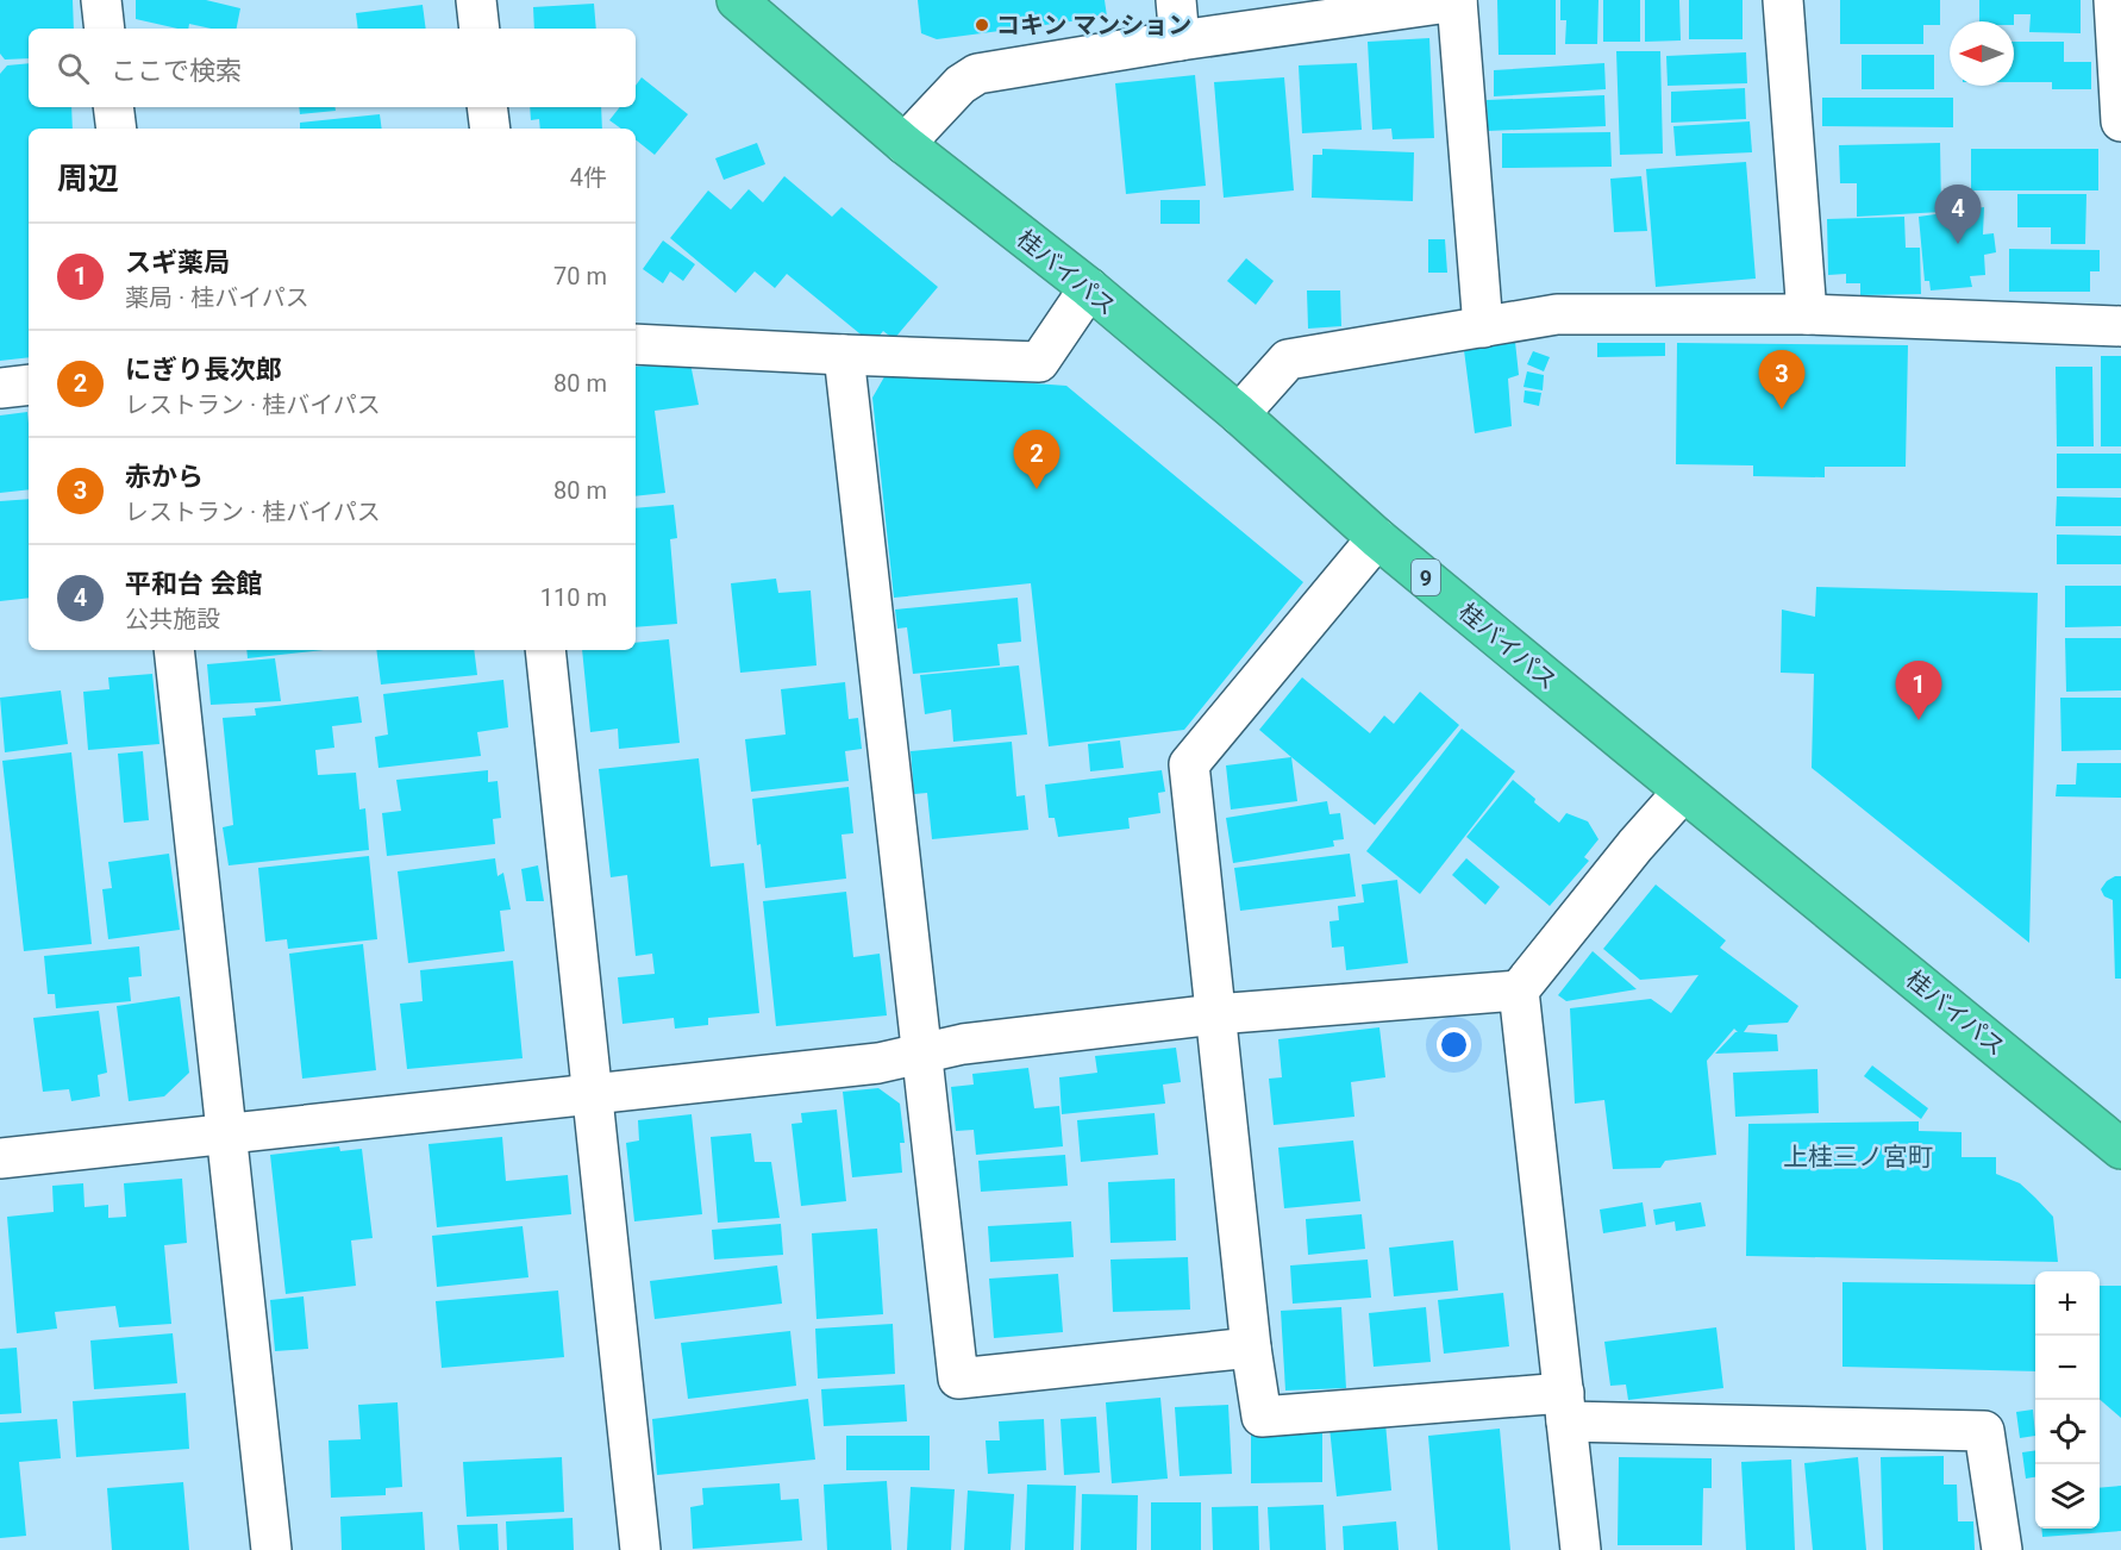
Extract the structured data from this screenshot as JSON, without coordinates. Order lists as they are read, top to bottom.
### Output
{
  "streets": {
    "highway": ["桂バイパス", "9"]
  },
  "districts": ["上桂三ノ宮町"],
  "places": ["コキン マンション"],
  "north": "left",
  "page": {
    "search": "ここで検索",
    "heading": ["周辺", "4件"],
    "pins": [
      "4",
      "3",
      "2",
      "1"
    ],
    "list": [
      {
        "mark": "1",
        "name": "スギ薬局",
        "note": "薬局 · 桂バイパス",
        "value": "70 m"
      },
      {
        "mark": "2",
        "name": "にぎり長次郎",
        "note": "レストラン · 桂バイパス",
        "value": "80 m"
      },
      {
        "mark": "3",
        "name": "赤から",
        "note": "レストラン · 桂バイパス",
        "value": "80 m"
      },
      {
        "mark": "4",
        "name": "平和台 会館",
        "note": "公共施設",
        "value": "110 m"
      }
    ],
    "map_buttons": ["+", "−"]
  }
}
